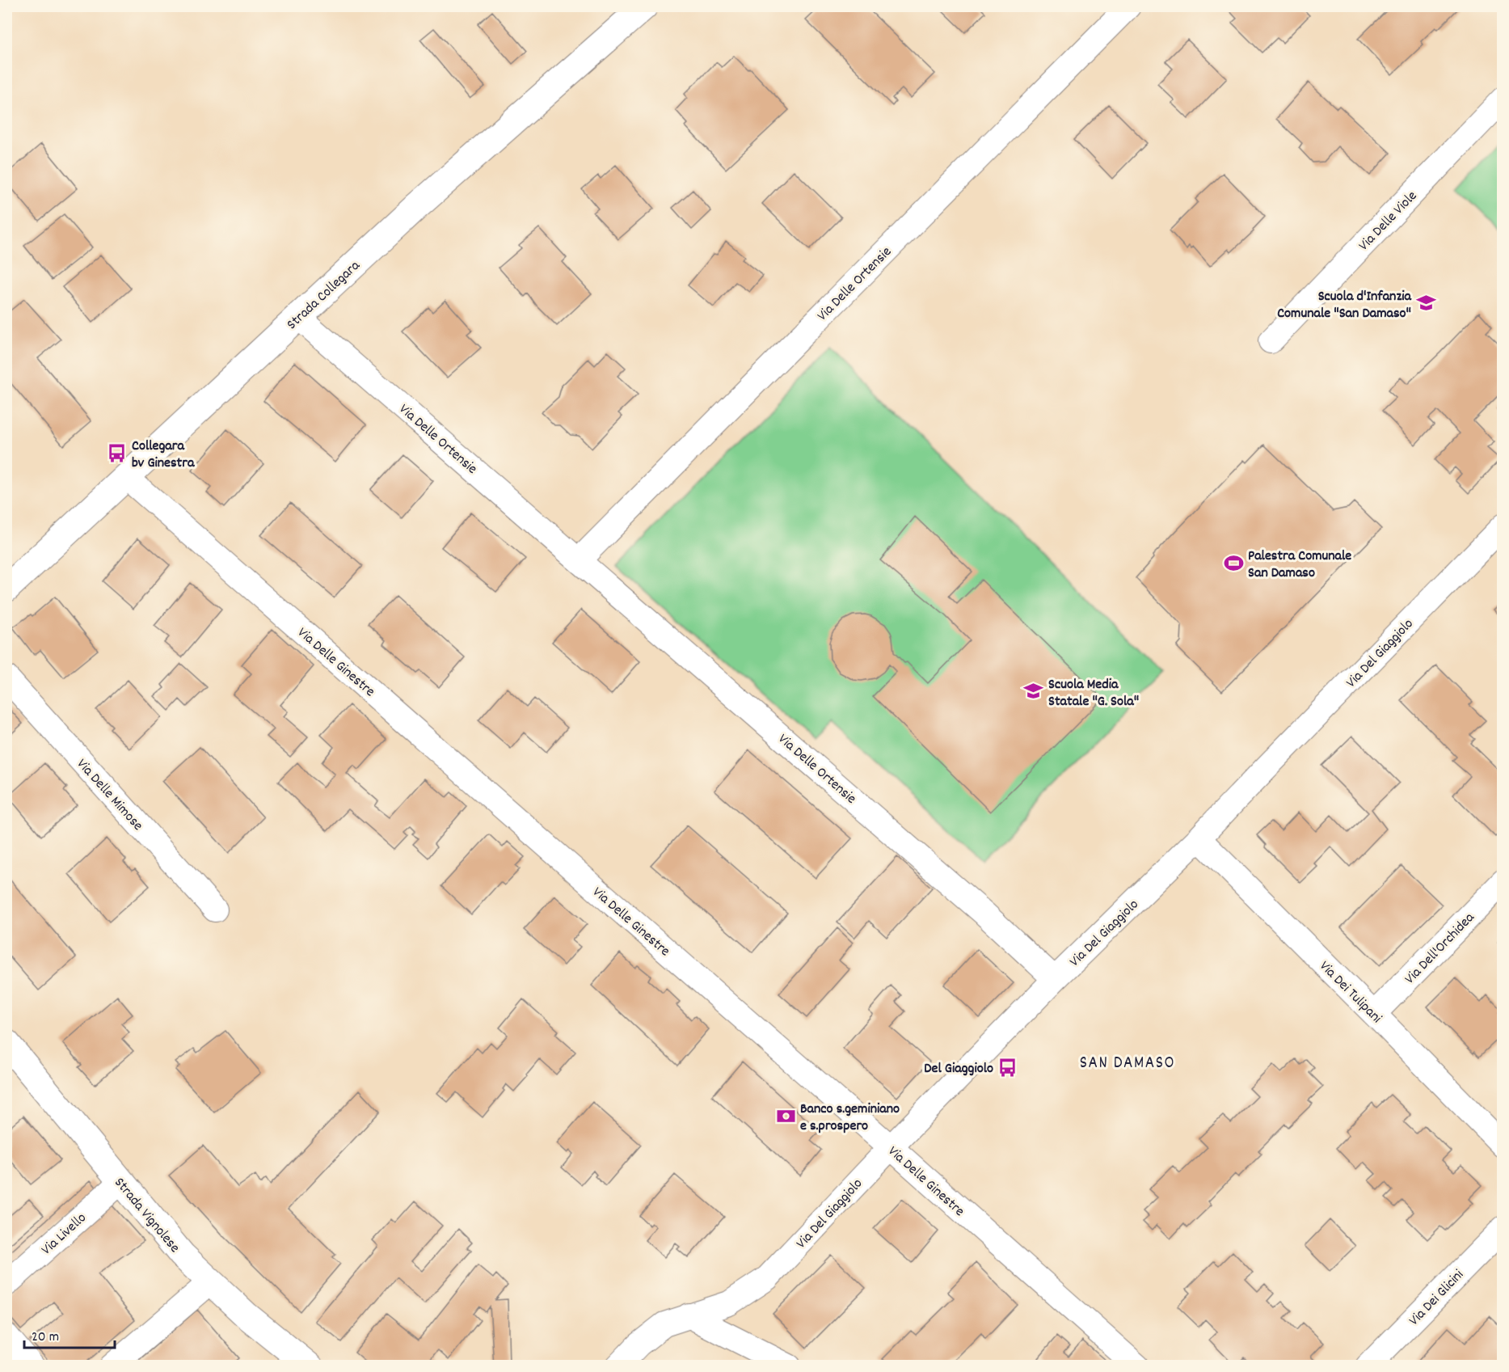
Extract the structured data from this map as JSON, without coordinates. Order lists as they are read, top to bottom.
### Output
{
  "streets": {
    "street": [
      "Via Delle Viole",
      "Via Delle Ortensie",
      "Strada Collegara",
      "Via Del Giaggiolo",
      "Via Delle Ginestre",
      "Via Delle Mimose",
      "Via Dell'Orchidea",
      "Via Dei Tulipani",
      "Strada Vignolese",
      "Via Livello",
      "Via Dei Glicini"
    ]
  },
  "crossings": [
    ["Via Delle Ortensie", "Strada Collegara"],
    ["Via Delle Ortensie", "Via Del Giaggiolo"],
    ["Strada Collegara", "Via Delle Ginestre"],
    ["Via Del Giaggiolo", "Via Delle Ginestre"],
    ["Via Del Giaggiolo", "Via Dei Tulipani"],
    ["Via Dell'Orchidea", "Via Dei Tulipani"],
    ["Strada Vignolese", "Via Livello"]
  ],
  "districts": ["SAN DAMASO"],
  "places": {
    "school or university": ["Scuola d'Infanzia Comunale \"San Damaso\"", "Scuola Media Statale \"G. Sola\""],
    "bus stop": ["Collegara bv Ginestra", "Del Giaggiolo"],
    "sports": ["Palestra Comunale San Damaso"],
    "bank": ["Banco s.geminiano e s.prospero"]
  },
  "scale_bar": "20 m"
}
